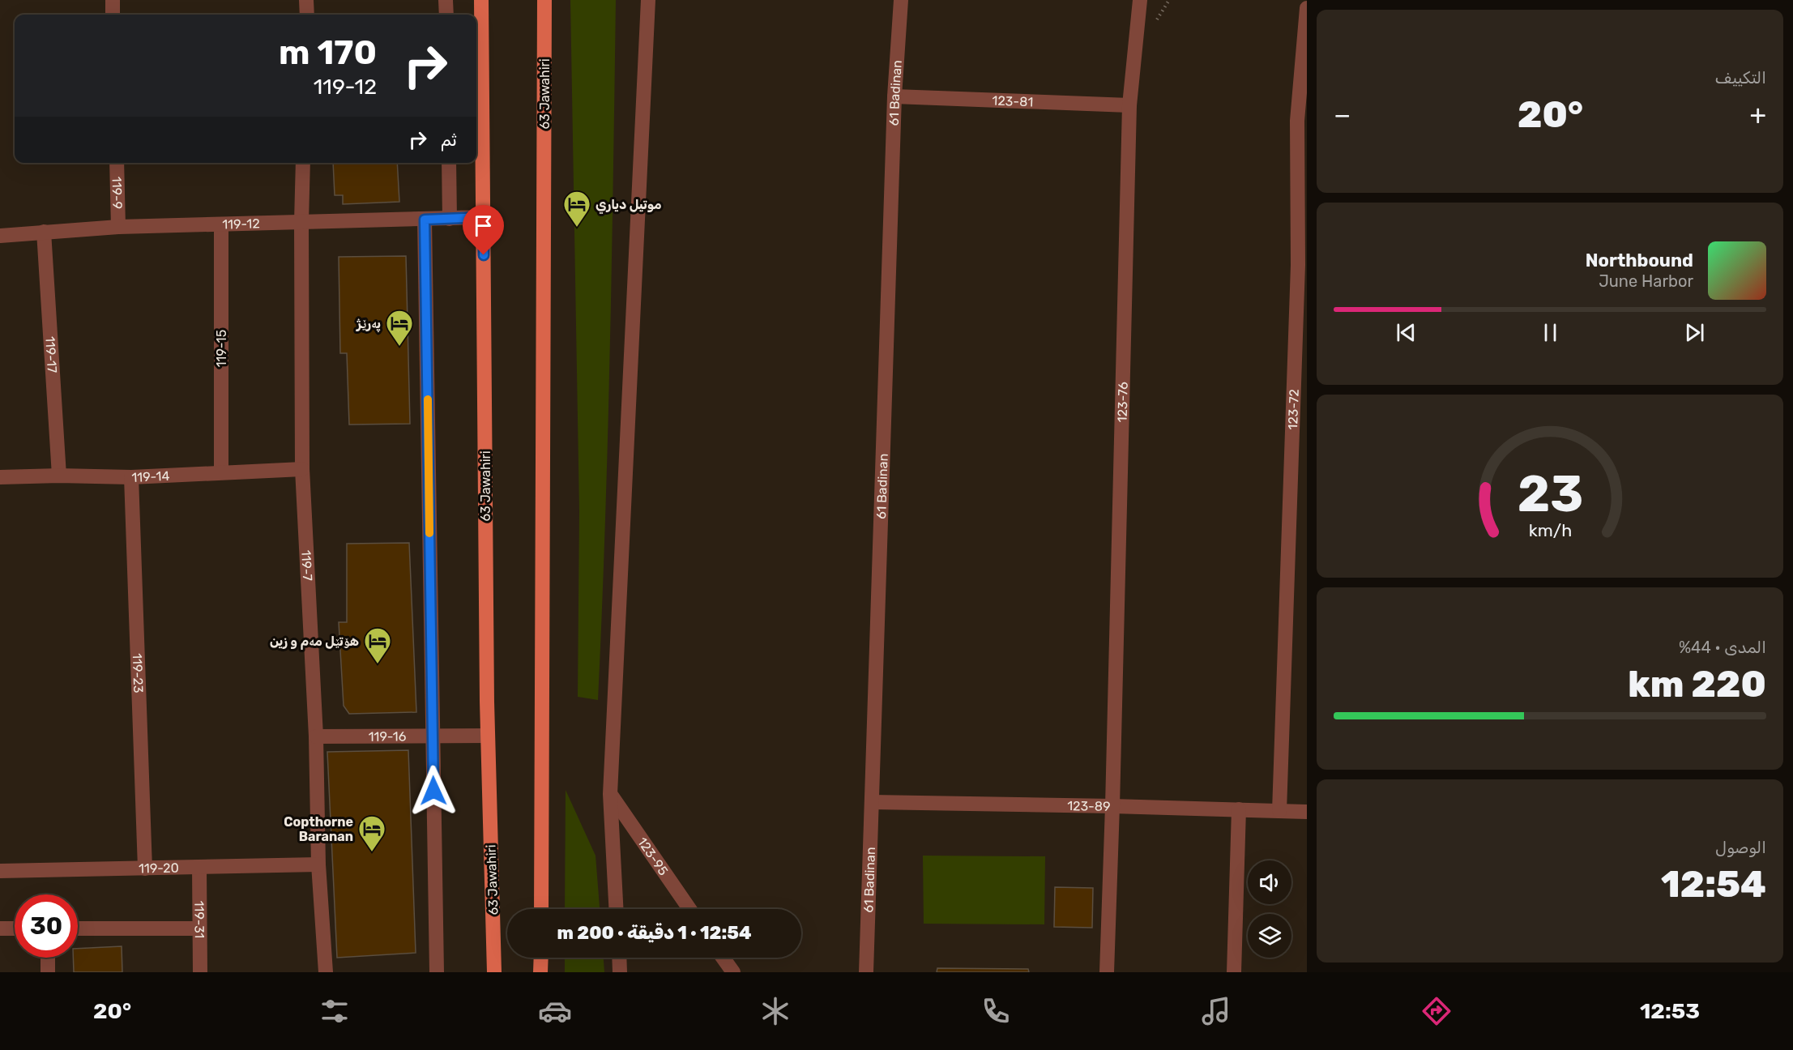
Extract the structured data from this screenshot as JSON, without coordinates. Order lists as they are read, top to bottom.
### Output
{
  "streets": {
    "main road": ["63 Jawahiri"],
    "street": [
      "61 Badinan",
      "123-81",
      "119-9",
      "119-12",
      "119-15",
      "119-17",
      "123-76",
      "123-72",
      "119-14",
      "119-7",
      "119-23",
      "119-16",
      "123-89",
      "123-95",
      "119-20",
      "119-31"
    ]
  },
  "crossings": [
    ["61 Badinan", "123-81"],
    ["61 Badinan", "123-89"],
    ["63 Jawahiri", "119-12"],
    ["63 Jawahiri", "119-16"],
    ["123-81", "123-76"],
    ["119-9", "119-12"],
    ["119-12", "119-15"],
    ["119-12", "119-17"],
    ["119-12", "119-7"],
    ["119-15", "119-14"],
    ["119-17", "119-14"],
    ["123-76", "123-89"],
    ["123-72", "123-89"],
    ["119-14", "119-7"],
    ["119-14", "119-23"],
    ["119-7", "119-16"],
    ["119-7", "119-20"],
    ["119-23", "119-20"],
    ["119-20", "119-31"]
  ],
  "places": {
    "hotel": [
      "موتيل دياري",
      "پەرێژ",
      "هۆتێل مەم و زین",
      "Copthorne Baranan"
    ]
  },
  "page": {
    "tile": [
      "التكييف",
      ["المدى · 44%", "220 km"],
      ["الوصول", "12:54"]
    ],
    "turn": ["170 m", "119-12"],
    "heat": ["−", "20°", "+"],
    "then": "ثم",
    "song": ["Northbound", "June Harbor"],
    "limit": "30",
    "trip": "12:54 · 1 دقيقة · 200 m",
    "tabs": ["12:53", "20°"],
    "gauge": ["23", "km/h"]
  }
}
